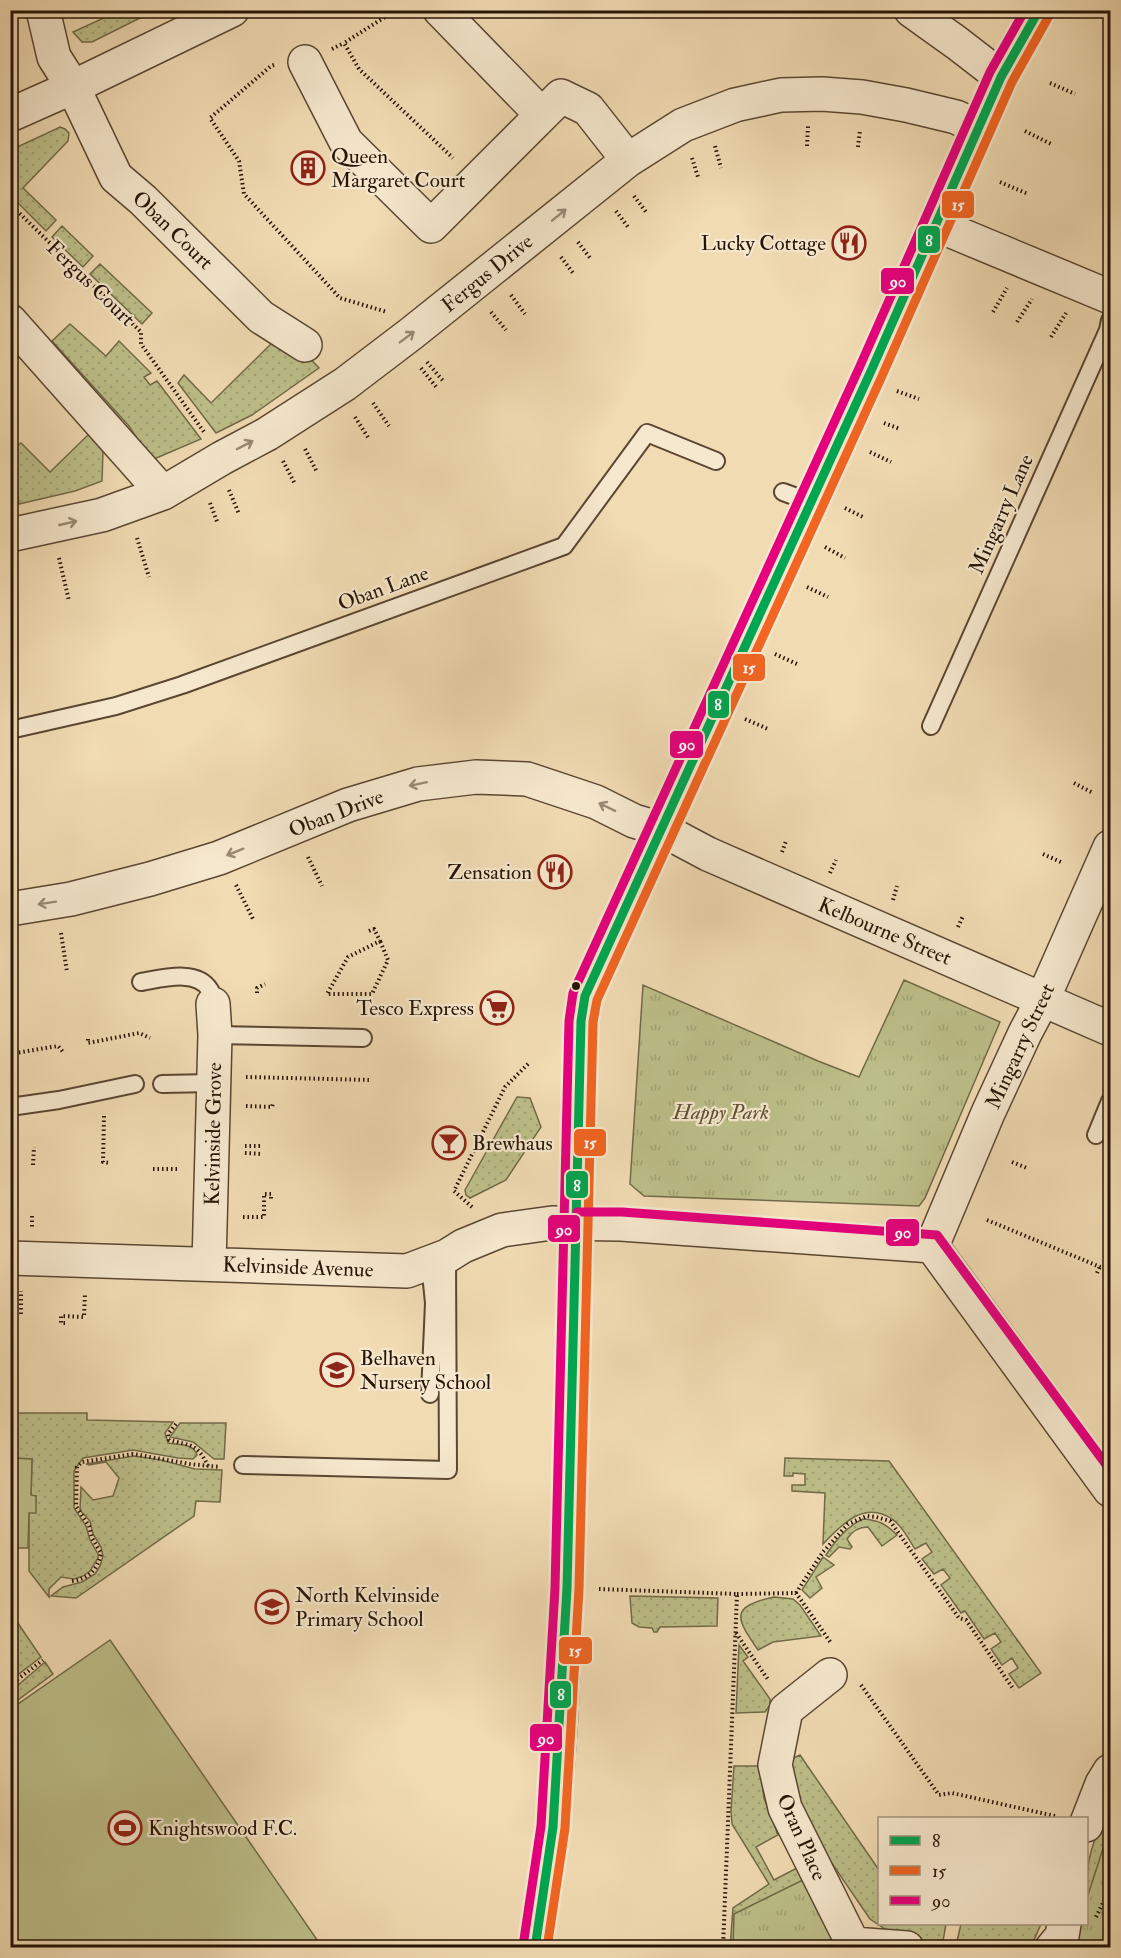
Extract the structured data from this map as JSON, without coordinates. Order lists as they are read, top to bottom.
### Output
{
  "streets": {
    "street": [
      "Oban Court",
      "Fergus Drive",
      "Oban Drive",
      "Kelbourne Street",
      "Mingarry Street",
      "Kelvinside Grove",
      "Kelvinside Avenue",
      "Oran Place"
    ],
    "lane": ["Mingarry Lane", "Oban Lane"],
    "path": ["Fergus Court"]
  },
  "crossings": [
    ["Fergus Drive", "Fergus Court"],
    ["Oban Drive", "Kelbourne Street"],
    ["Kelbourne Street", "Mingarry Street"],
    ["Mingarry Street", "Kelvinside Avenue"],
    ["Kelvinside Grove", "Kelvinside Avenue"]
  ],
  "one_way": ["Fergus Drive", "Oban Drive"],
  "parks": ["Happy Park"],
  "places": {
    "building": ["Queen Margaret Court"],
    "restaurant": ["Lucky Cottage", "Zensation"],
    "supermarket": ["Tesco Express"],
    "bar": ["Brewhaus"],
    "school or university": ["Belhaven Nursery School", "North Kelvinside Primary School"],
    "sports": ["Knightswood F.C."]
  },
  "lines": ["transit line 8", "transit line 90", "transit line 15"],
  "legend": ["8", "15", "90"]
}
